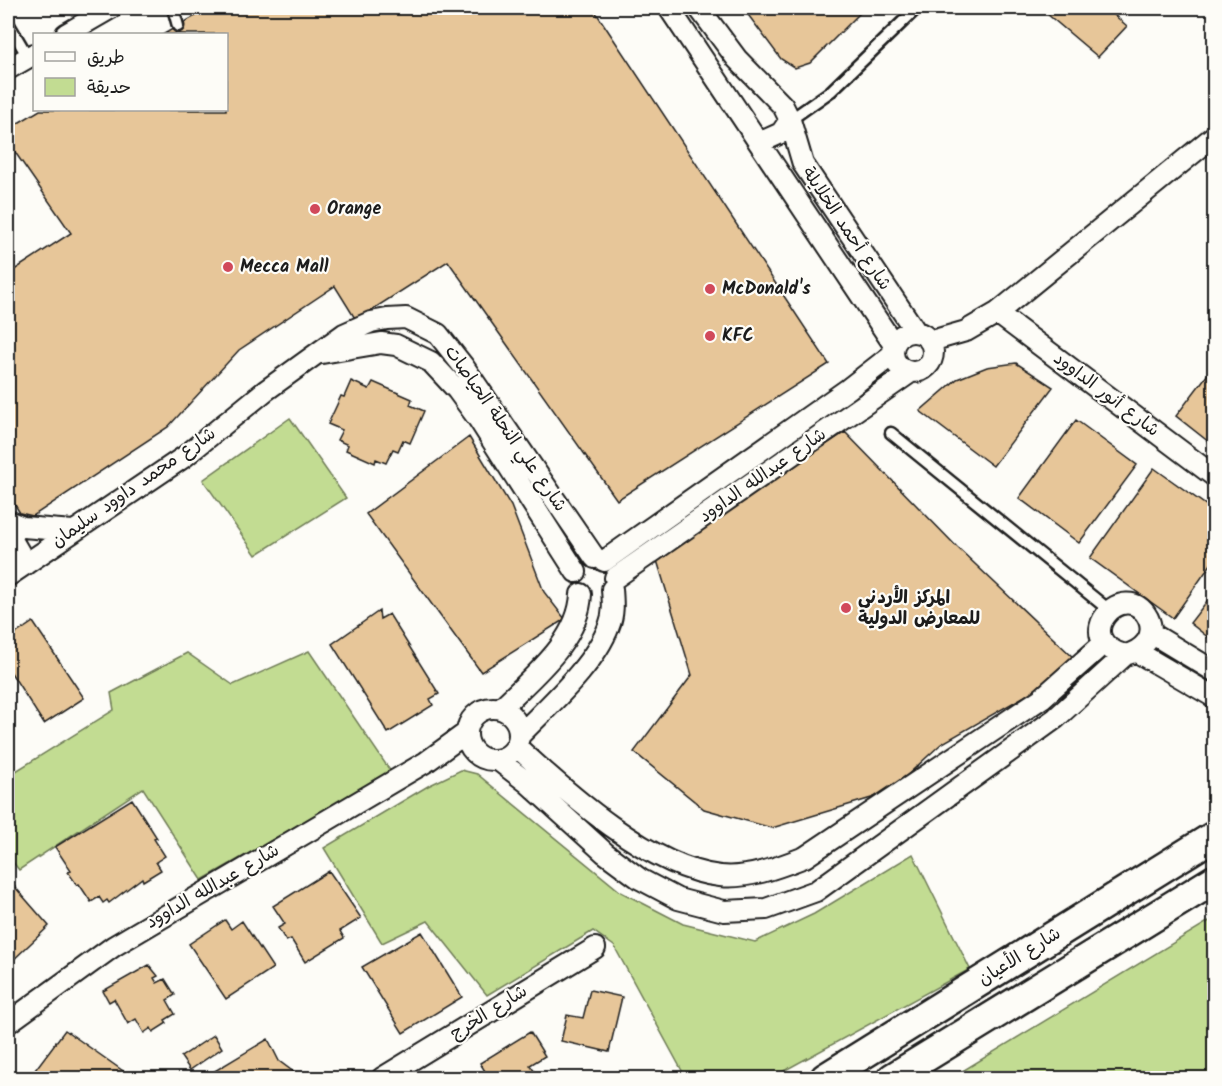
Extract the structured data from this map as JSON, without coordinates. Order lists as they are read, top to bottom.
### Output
{
  "streets": {
    "street": [
      "شارع أحمد الخلايلة",
      "شارع أنور الداوود",
      "شارع علي النحلة الحياصات",
      "شارع عبدالله الداوود",
      "شارع محمد داوود سليمان",
      "شارع الأعيان",
      "شارع الخرج"
    ]
  },
  "crossings": [
    ["شارع أحمد الخلايلة", "شارع عبدالله الداوود"],
    ["شارع علي النحلة الحياصات", "شارع عبدالله الداوود"],
    ["شارع علي النحلة الحياصات", "شارع محمد داوود سليمان"]
  ],
  "places": [
    "Orange",
    "Mecca Mall",
    "McDonald's",
    "KFC",
    "المركز الأردني للمعارض الدولية"
  ],
  "legend": ["طريق", "حديقة"]
}
